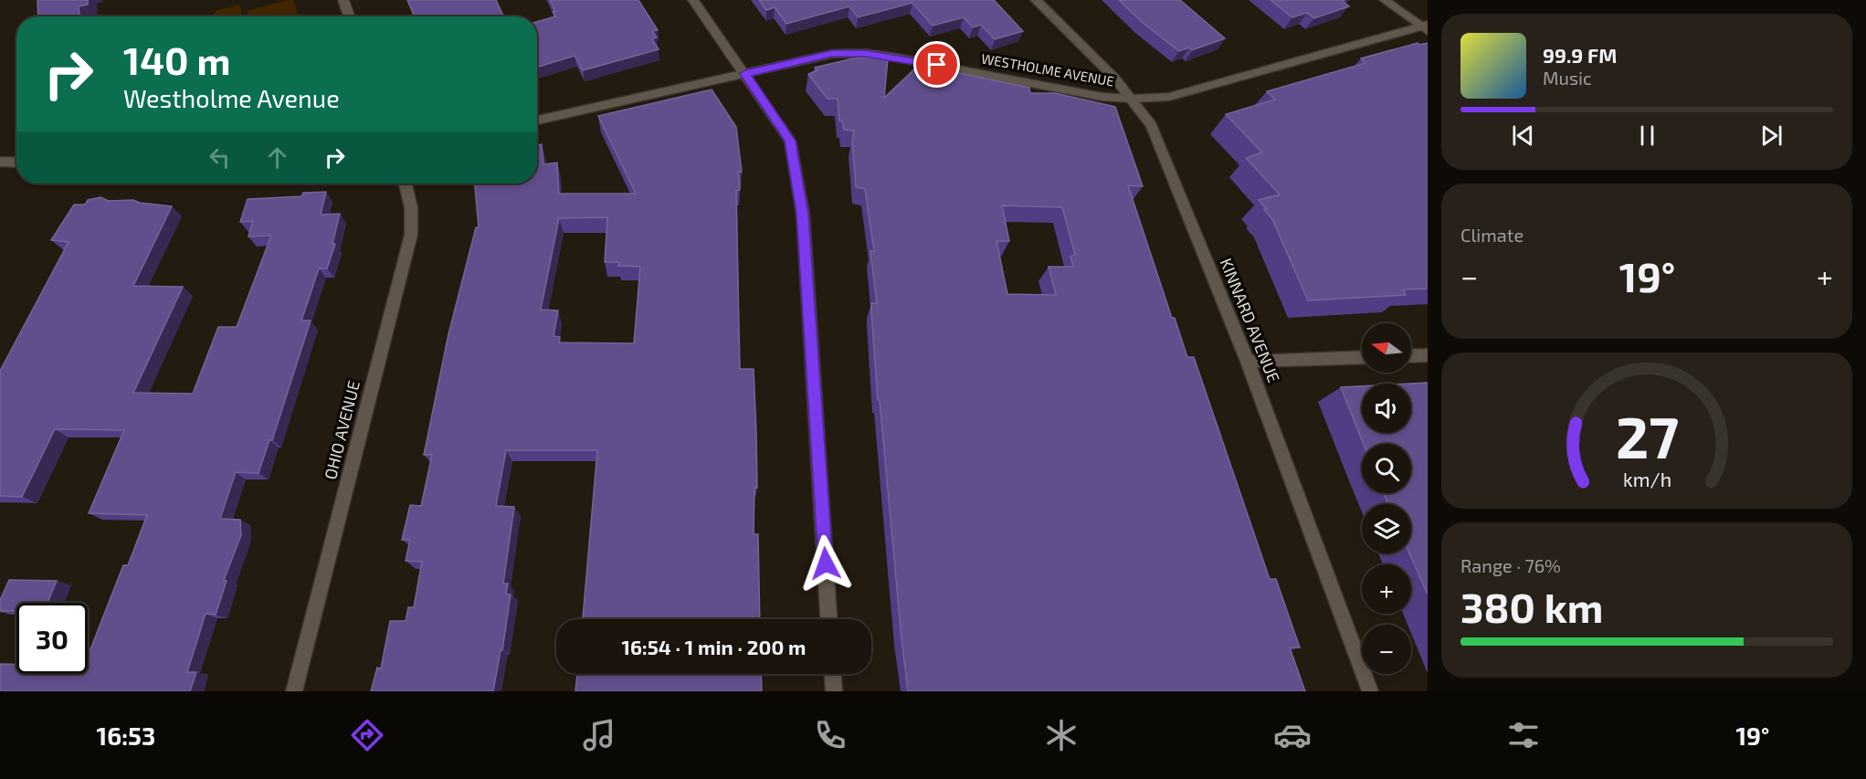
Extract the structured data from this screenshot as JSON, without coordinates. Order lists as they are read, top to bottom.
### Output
{
  "streets": {
    "street": ["WESTHOLME AVENUE", "KINNARD AVENUE", "OHIO AVENUE"]
  },
  "crossings": [
    ["WESTHOLME AVENUE", "KINNARD AVENUE"]
  ],
  "north": "left",
  "page": {
    "turn": ["140 m", "Westholme Avenue"],
    "song": ["99.9 FM", "Music"],
    "tile": [
      "Climate",
      ["Range · 76%", "380 km"]
    ],
    "heat": ["−", "19°", "+"],
    "map_buttons": ["+", "−"],
    "limit": "30",
    "trip": "16:54 · 1 min · 200 m",
    "tabs": ["16:53", "19°"],
    "gauge": ["27", "km/h"]
  }
}
